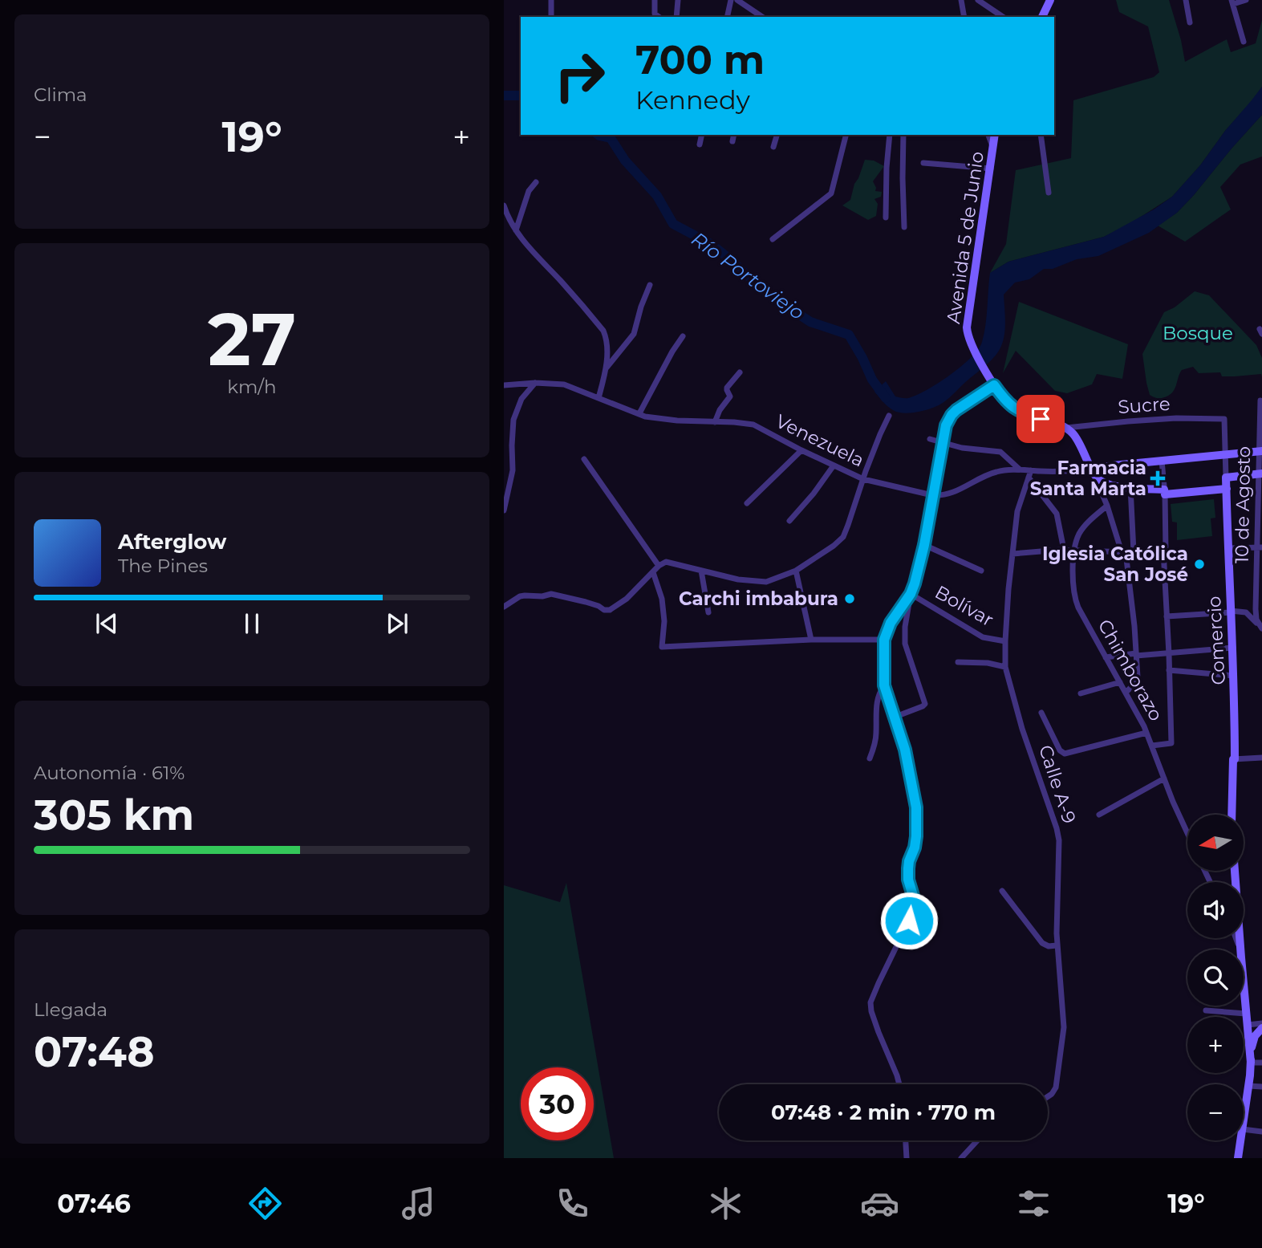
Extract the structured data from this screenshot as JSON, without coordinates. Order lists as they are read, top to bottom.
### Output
{
  "streets": {
    "street": [
      "Avenida 5 de Junio",
      "Sucre",
      "Venezuela",
      "10 de Agosto",
      "Bolívar",
      "Comercio",
      "Chimborazo",
      "Calle A-9"
    ]
  },
  "crossings": [
    ["Sucre", "Comercio"],
    ["Venezuela", "10 de Agosto"],
    ["Venezuela", "Comercio"],
    ["Venezuela", "Calle A-9"],
    ["Bolívar", "Calle A-9"]
  ],
  "water": ["Río Portoviejo"],
  "parks": ["Bosque"],
  "places": {
    "health": ["Farmacia Santa Marta"],
    "other": ["Iglesia Católica San José", "Carchi imbabura"]
  },
  "north": "left",
  "page": {
    "tile": [
      "Clima",
      ["27", "km/h"],
      ["Autonomía · 61%", "305 km"],
      ["Llegada", "07:48"]
    ],
    "turn": ["700 m", "Kennedy"],
    "heat": ["−", "19°", "+"],
    "song": ["Afterglow", "The Pines"],
    "map_buttons": ["+", "−"],
    "limit": "30",
    "trip": "07:48 · 2 min · 770 m",
    "tabs": ["07:46", "19°"]
  }
}
